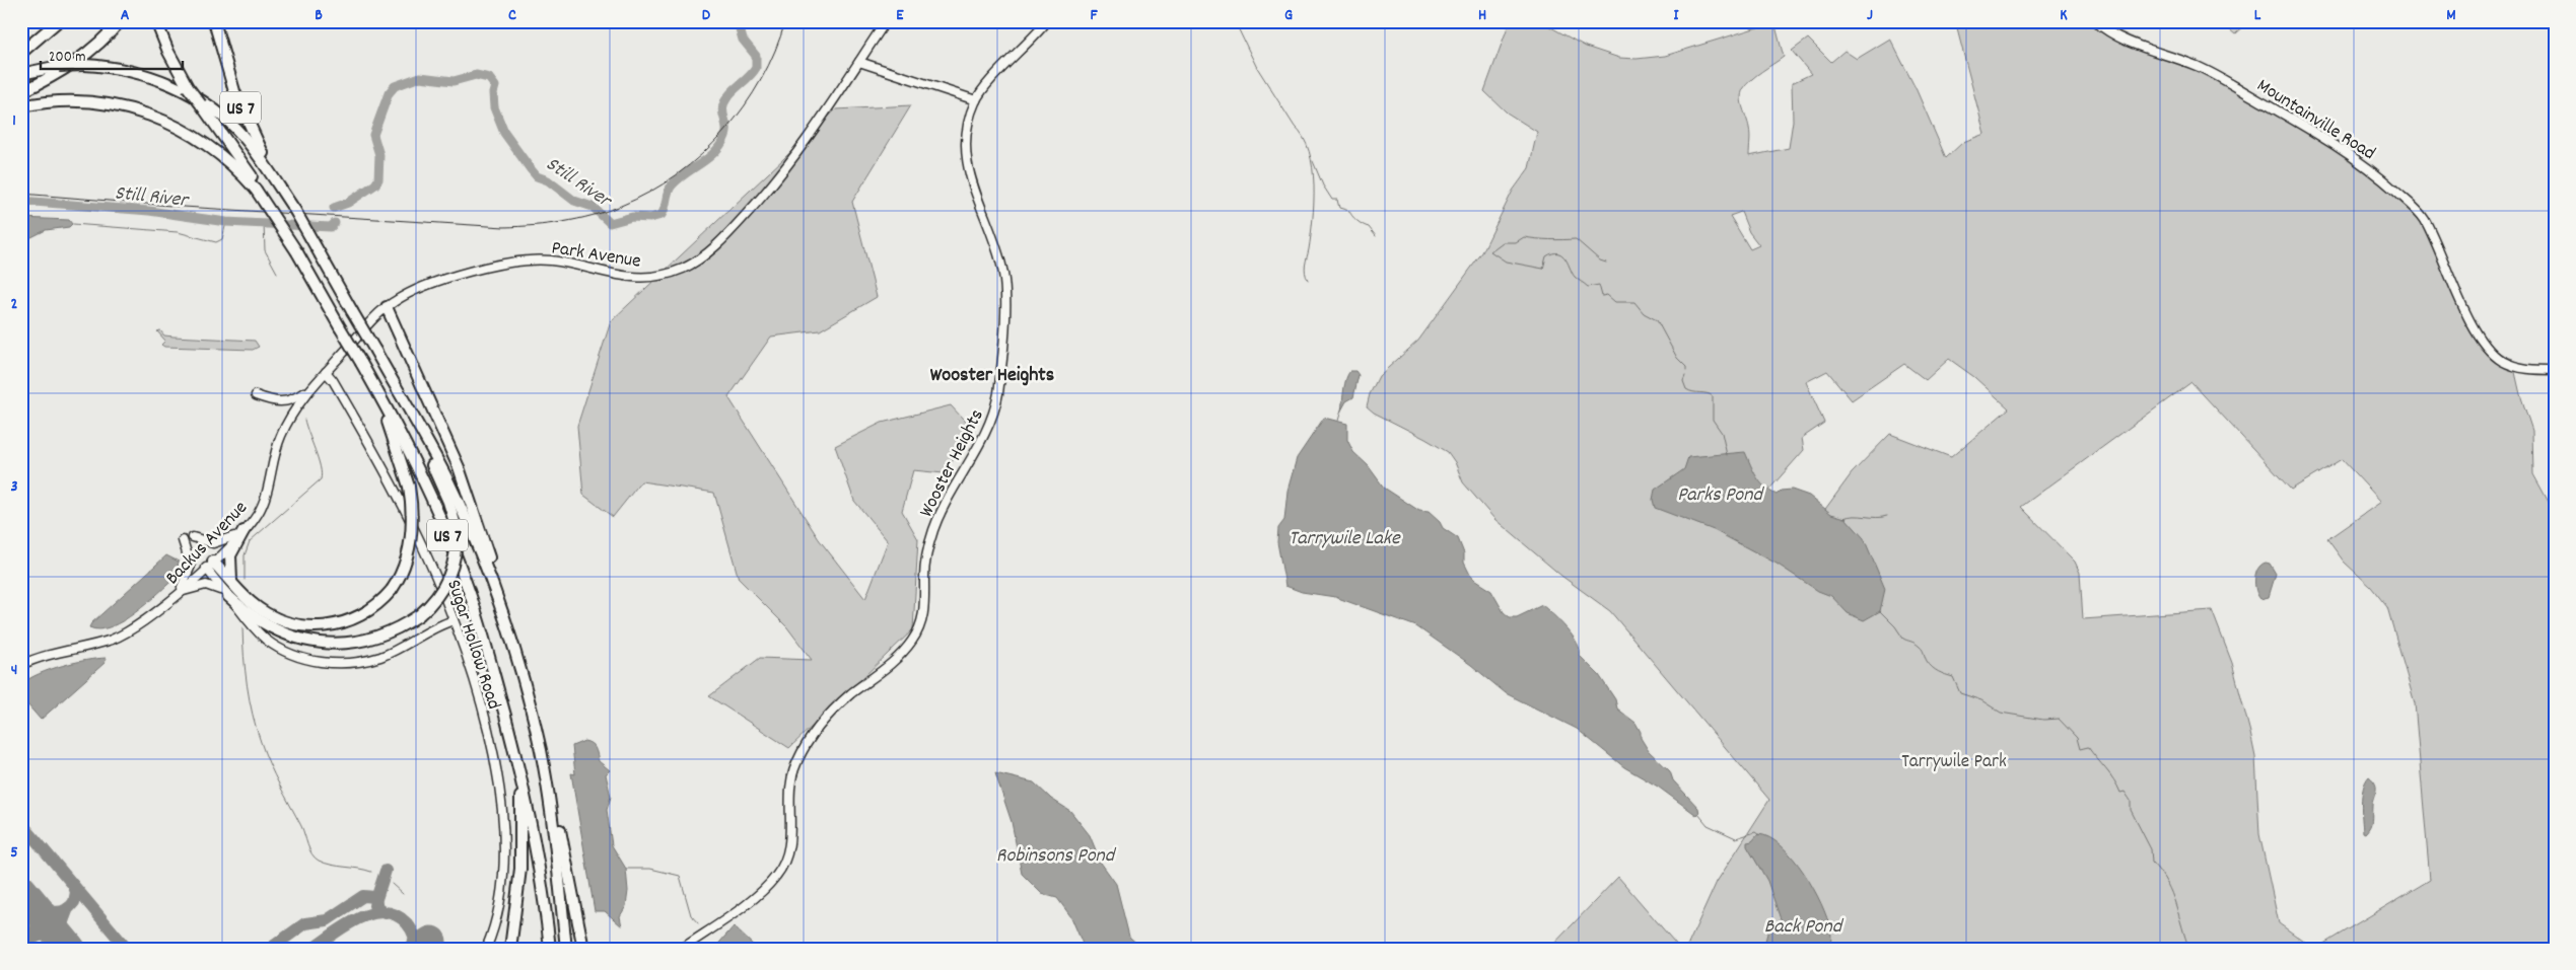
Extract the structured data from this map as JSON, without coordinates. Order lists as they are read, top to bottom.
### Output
{
  "streets": {
    "highway": ["US 7"],
    "main road": [
      "Mountainville Road",
      "Park Avenue",
      "Wooster Heights",
      "Backus Avenue",
      "Sugar Hollow Road"
    ]
  },
  "crossings": [
    ["Park Avenue", "Backus Avenue"],
    ["Backus Avenue", "Sugar Hollow Road"]
  ],
  "districts": ["Wooster Heights"],
  "water": [
    "Still River",
    "Parks Pond",
    "Tarrywile Lake",
    "Robinsons Pond",
    "Back Pond"
  ],
  "parks": ["Tarrywile Park"],
  "scale_bar": "200 m",
  "grid": {
    "columns": [
      "A",
      "B",
      "C",
      "D",
      "E",
      "F",
      "G",
      "H",
      "I",
      "J",
      "K",
      "L",
      "M"
    ],
    "rows": [
      "1",
      "2",
      "3",
      "4",
      "5"
    ]
  }
}
